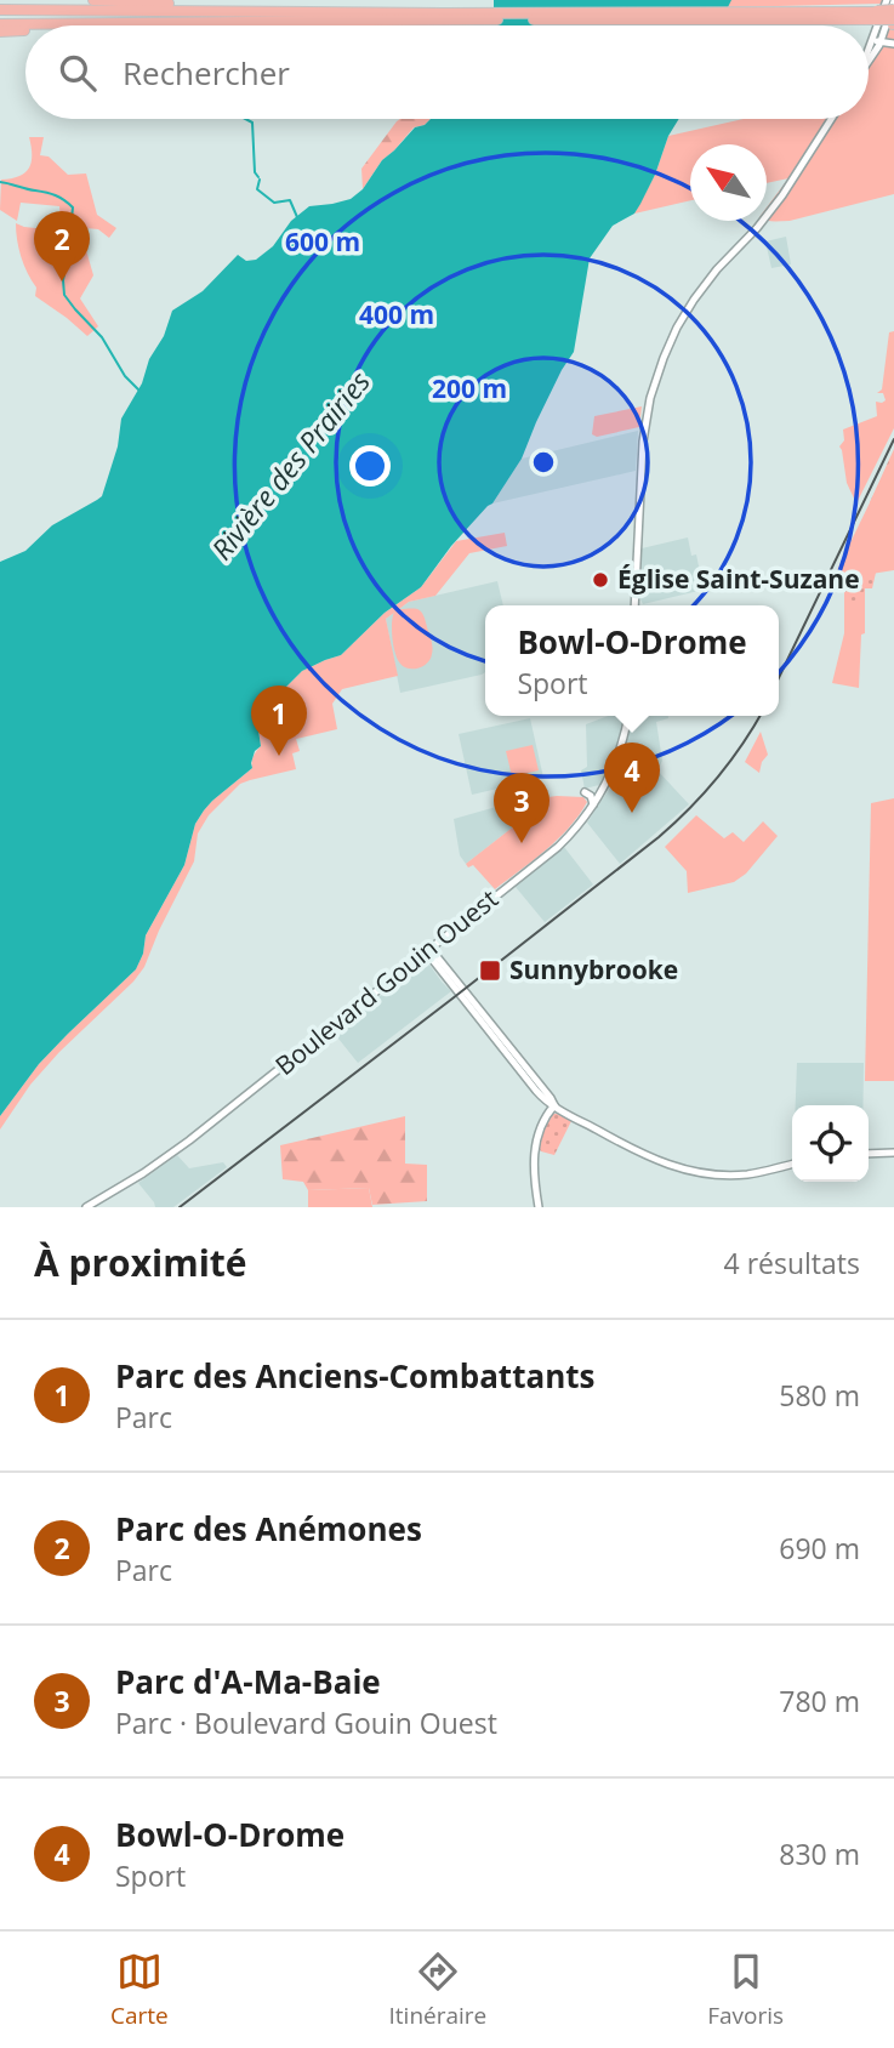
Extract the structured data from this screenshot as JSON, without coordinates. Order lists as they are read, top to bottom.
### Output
{
  "streets": {
    "main road": ["Boulevard Gouin Ouest"]
  },
  "water": ["Rivière des Prairies"],
  "places": {
    "other": ["Église Saint-Suzane"],
    "transit": ["Sunnybrooke"]
  },
  "north": "top left",
  "page": {
    "search": "Rechercher",
    "pins": [
      "2",
      "1",
      "4",
      "3"
    ],
    "popup": ["Bowl-O-Drome", "Sport"],
    "heading": ["À proximité", "4 résultats"],
    "list": [
      {
        "mark": "1",
        "name": "Parc des Anciens-Combattants",
        "note": "Parc",
        "value": "580 m"
      },
      {
        "mark": "2",
        "name": "Parc des Anémones",
        "note": "Parc",
        "value": "690 m"
      },
      {
        "mark": "3",
        "name": "Parc d'A-Ma-Baie",
        "note": "Parc · Boulevard Gouin Ouest",
        "value": "780 m"
      },
      {
        "mark": "4",
        "name": "Bowl-O-Drome",
        "note": "Sport",
        "value": "830 m"
      }
    ],
    "nav": ["Carte", "Itinéraire", "Favoris"]
  },
  "rings": ["600 m", "400 m", "200 m"]
}
